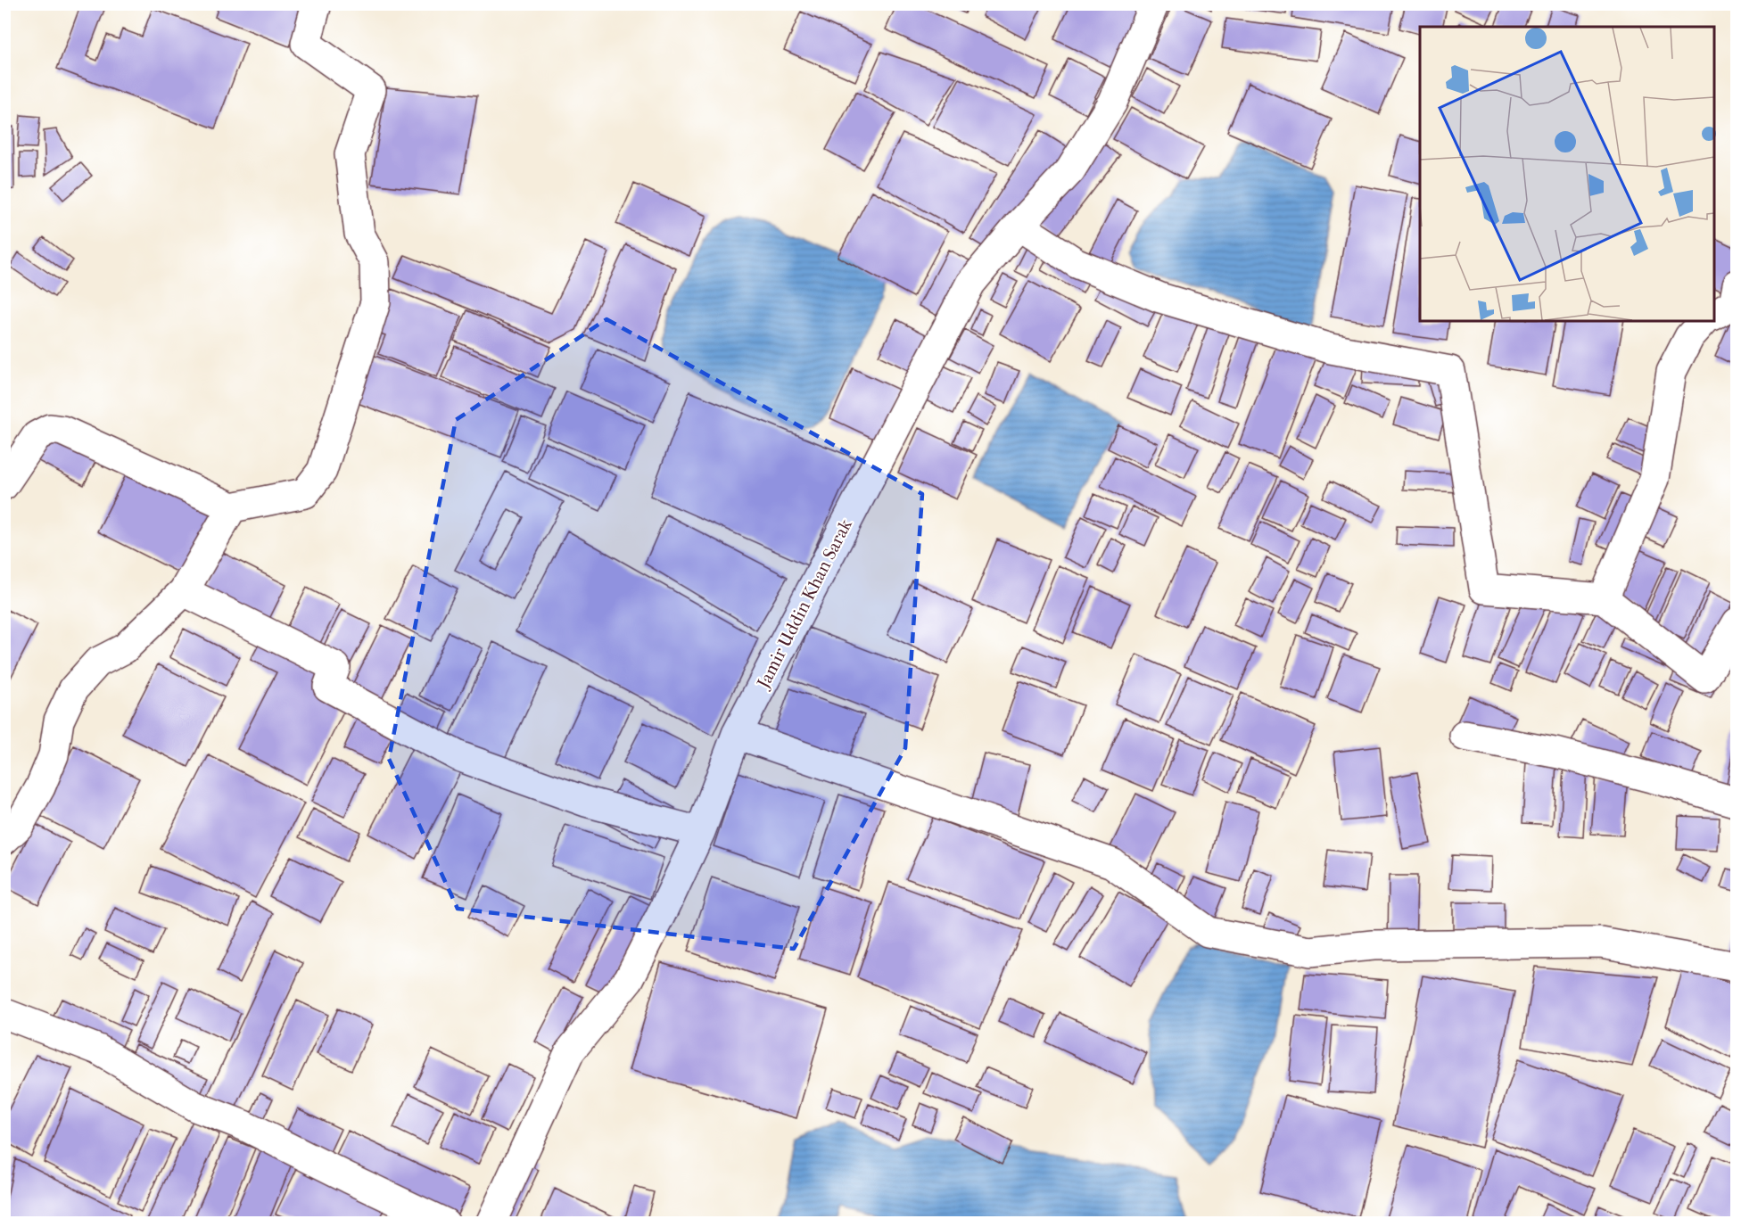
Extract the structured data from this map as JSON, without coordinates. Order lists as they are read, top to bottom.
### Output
{
  "streets": {
    "street": ["Jamir Uddin Khan Sarak"]
  }
}
